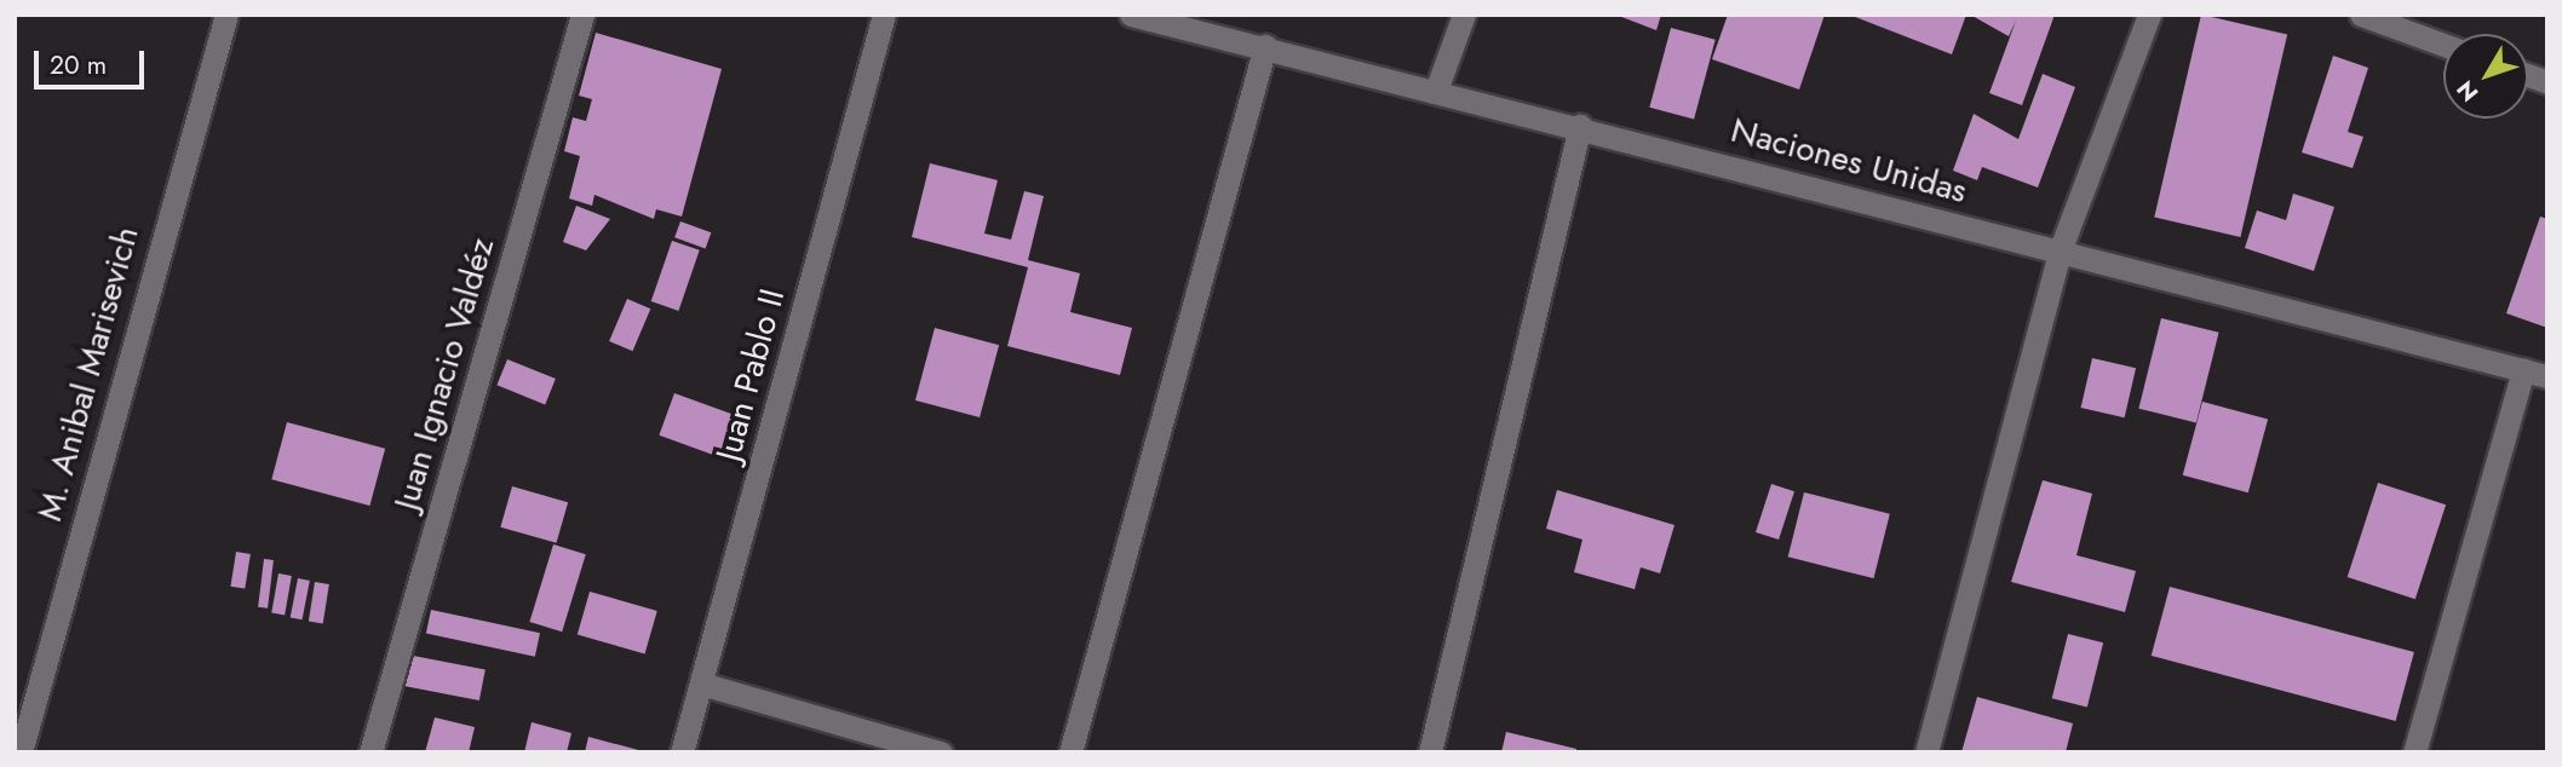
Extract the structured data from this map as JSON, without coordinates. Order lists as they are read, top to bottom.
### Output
{
  "streets": {
    "street": [
      "Naciones Unidas",
      "M. Anibal Marisevich",
      "Juan Ignacio Valdéz",
      "Juan Pablo II"
    ]
  },
  "scale_bar": "20 m",
  "north": "bottom left"
}
